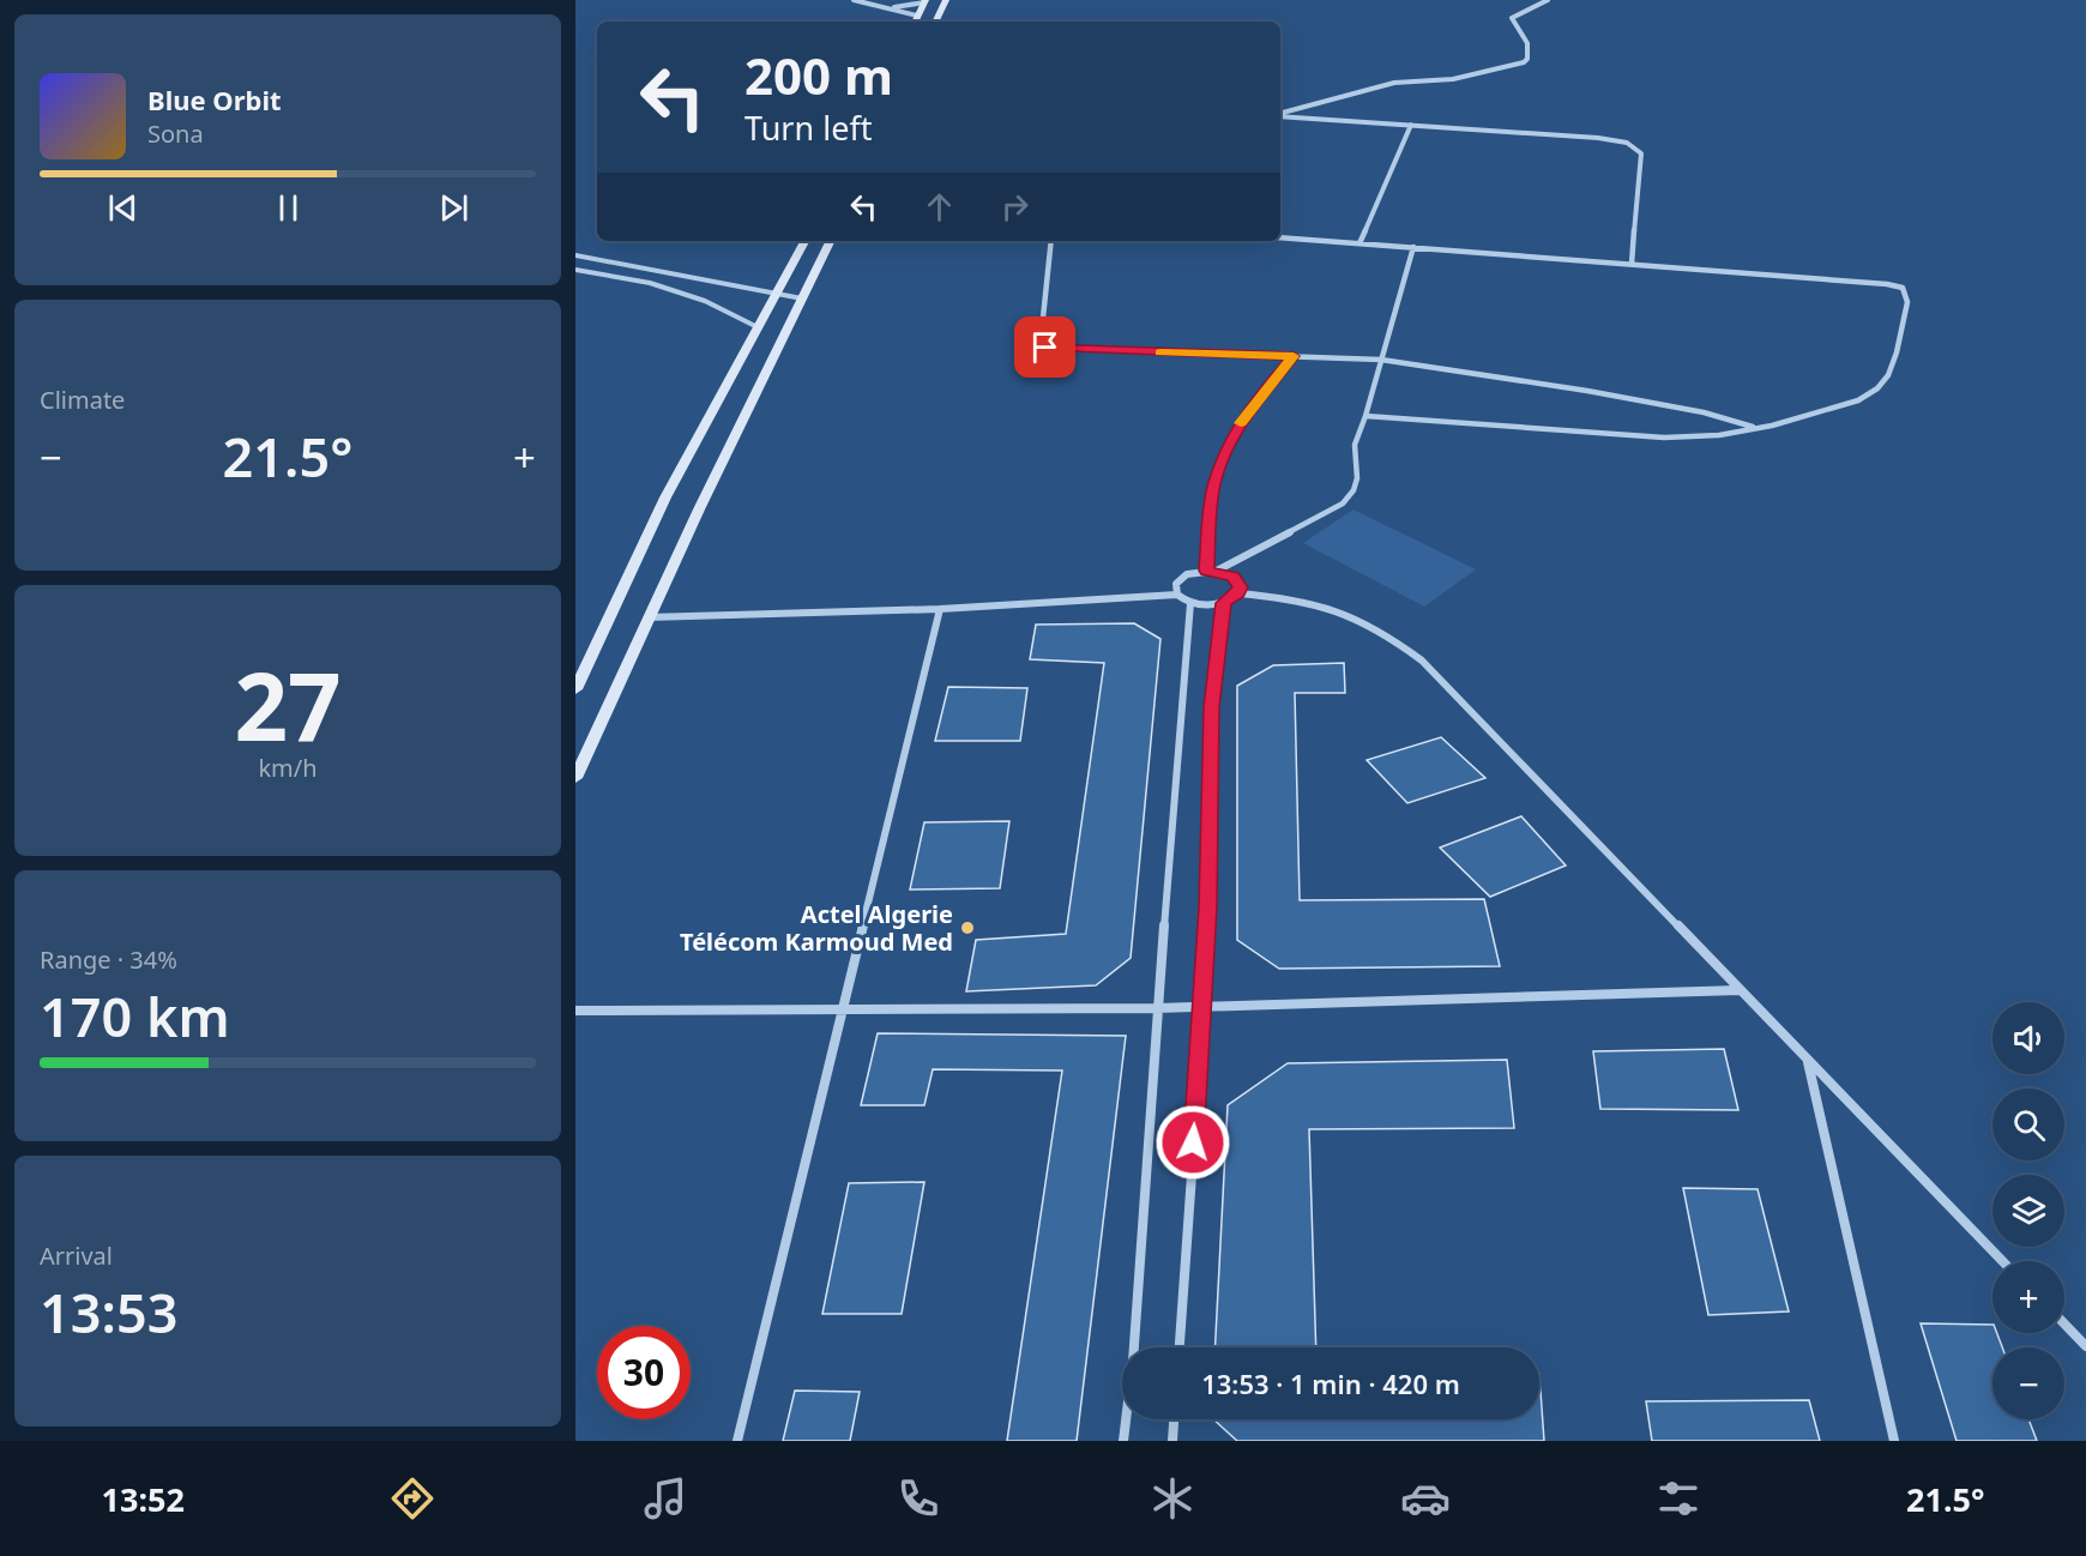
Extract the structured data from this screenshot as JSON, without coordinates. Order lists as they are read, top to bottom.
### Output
{
  "places": ["Actel Algerie Télécom Karmoud Med"],
  "page": {
    "turn": ["200 m", "Turn left"],
    "song": ["Blue Orbit", "Sona"],
    "tile": [
      "Climate",
      ["27", "km/h"],
      ["Range · 34%", "170 km"],
      ["Arrival", "13:53"]
    ],
    "heat": ["−", "21.5°", "+"],
    "map_buttons": ["+", "−"],
    "limit": "30",
    "trip": "13:53 · 1 min · 420 m",
    "tabs": ["13:52", "21.5°"]
  }
}
